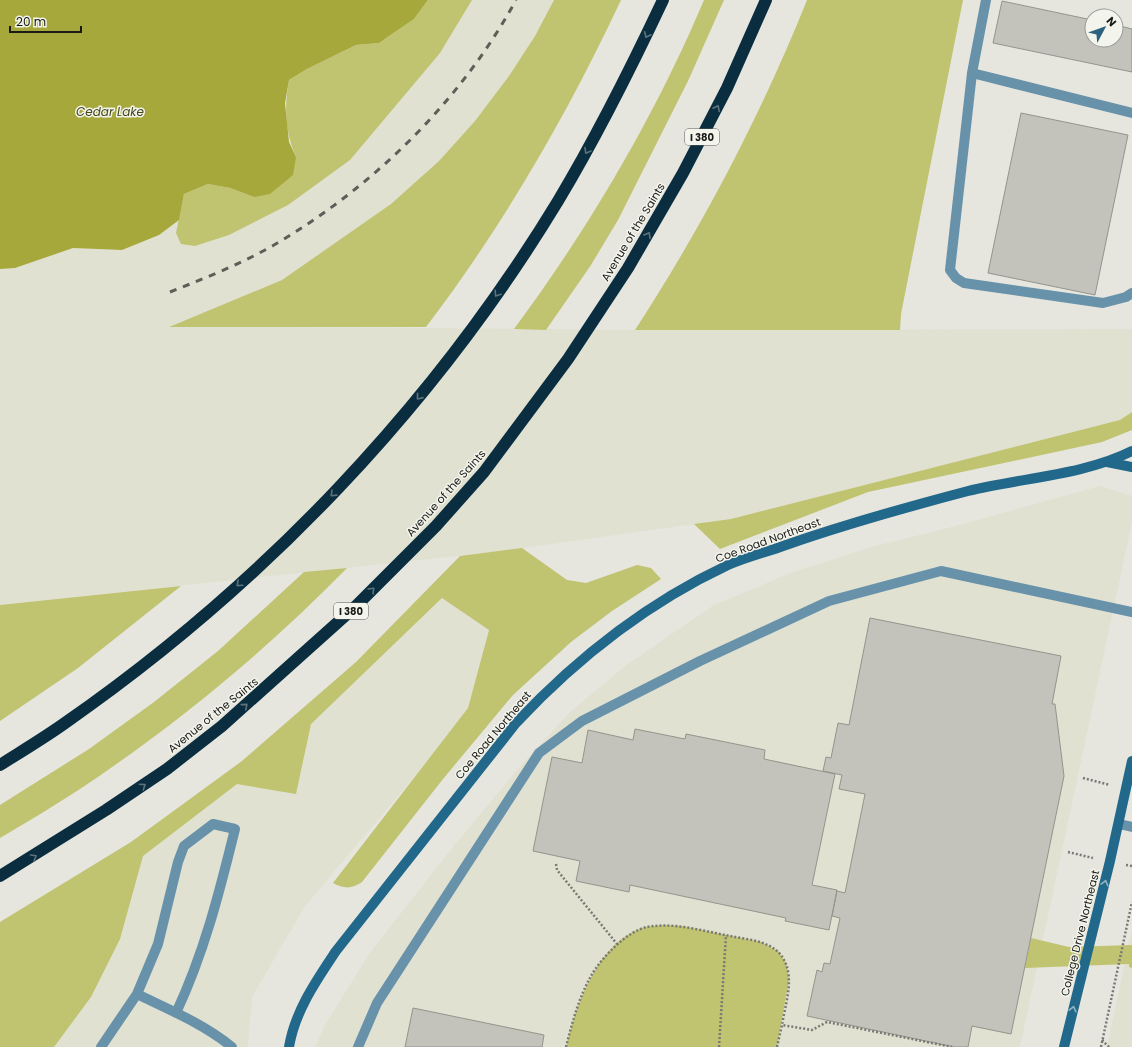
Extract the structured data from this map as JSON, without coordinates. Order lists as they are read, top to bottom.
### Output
{
  "streets": {
    "highway": ["I 380", "Avenue of the Saints"],
    "main road": ["Coe Road Northeast", "College Drive Northeast"]
  },
  "one_way": ["College Drive Northeast"],
  "water": ["Cedar Lake"],
  "scale_bar": "20 m",
  "north": "top right"
}
